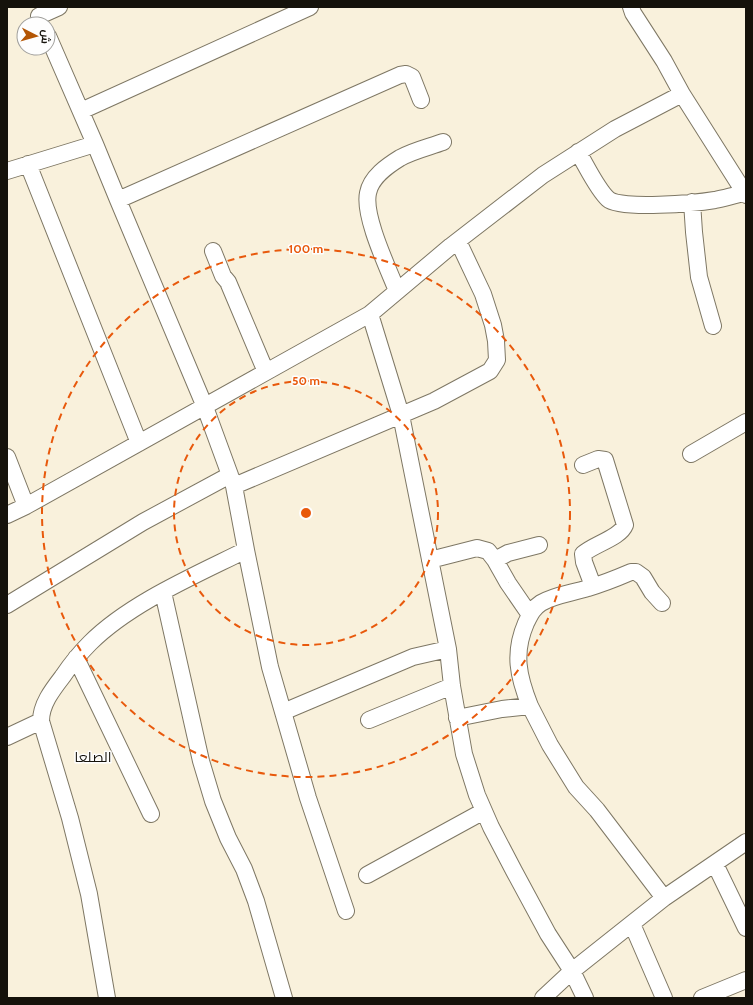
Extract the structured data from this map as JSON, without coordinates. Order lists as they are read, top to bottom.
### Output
{
  "districts": ["الصلعا"],
  "north": "right",
  "rings": ["100 m", "50 m"]
}
